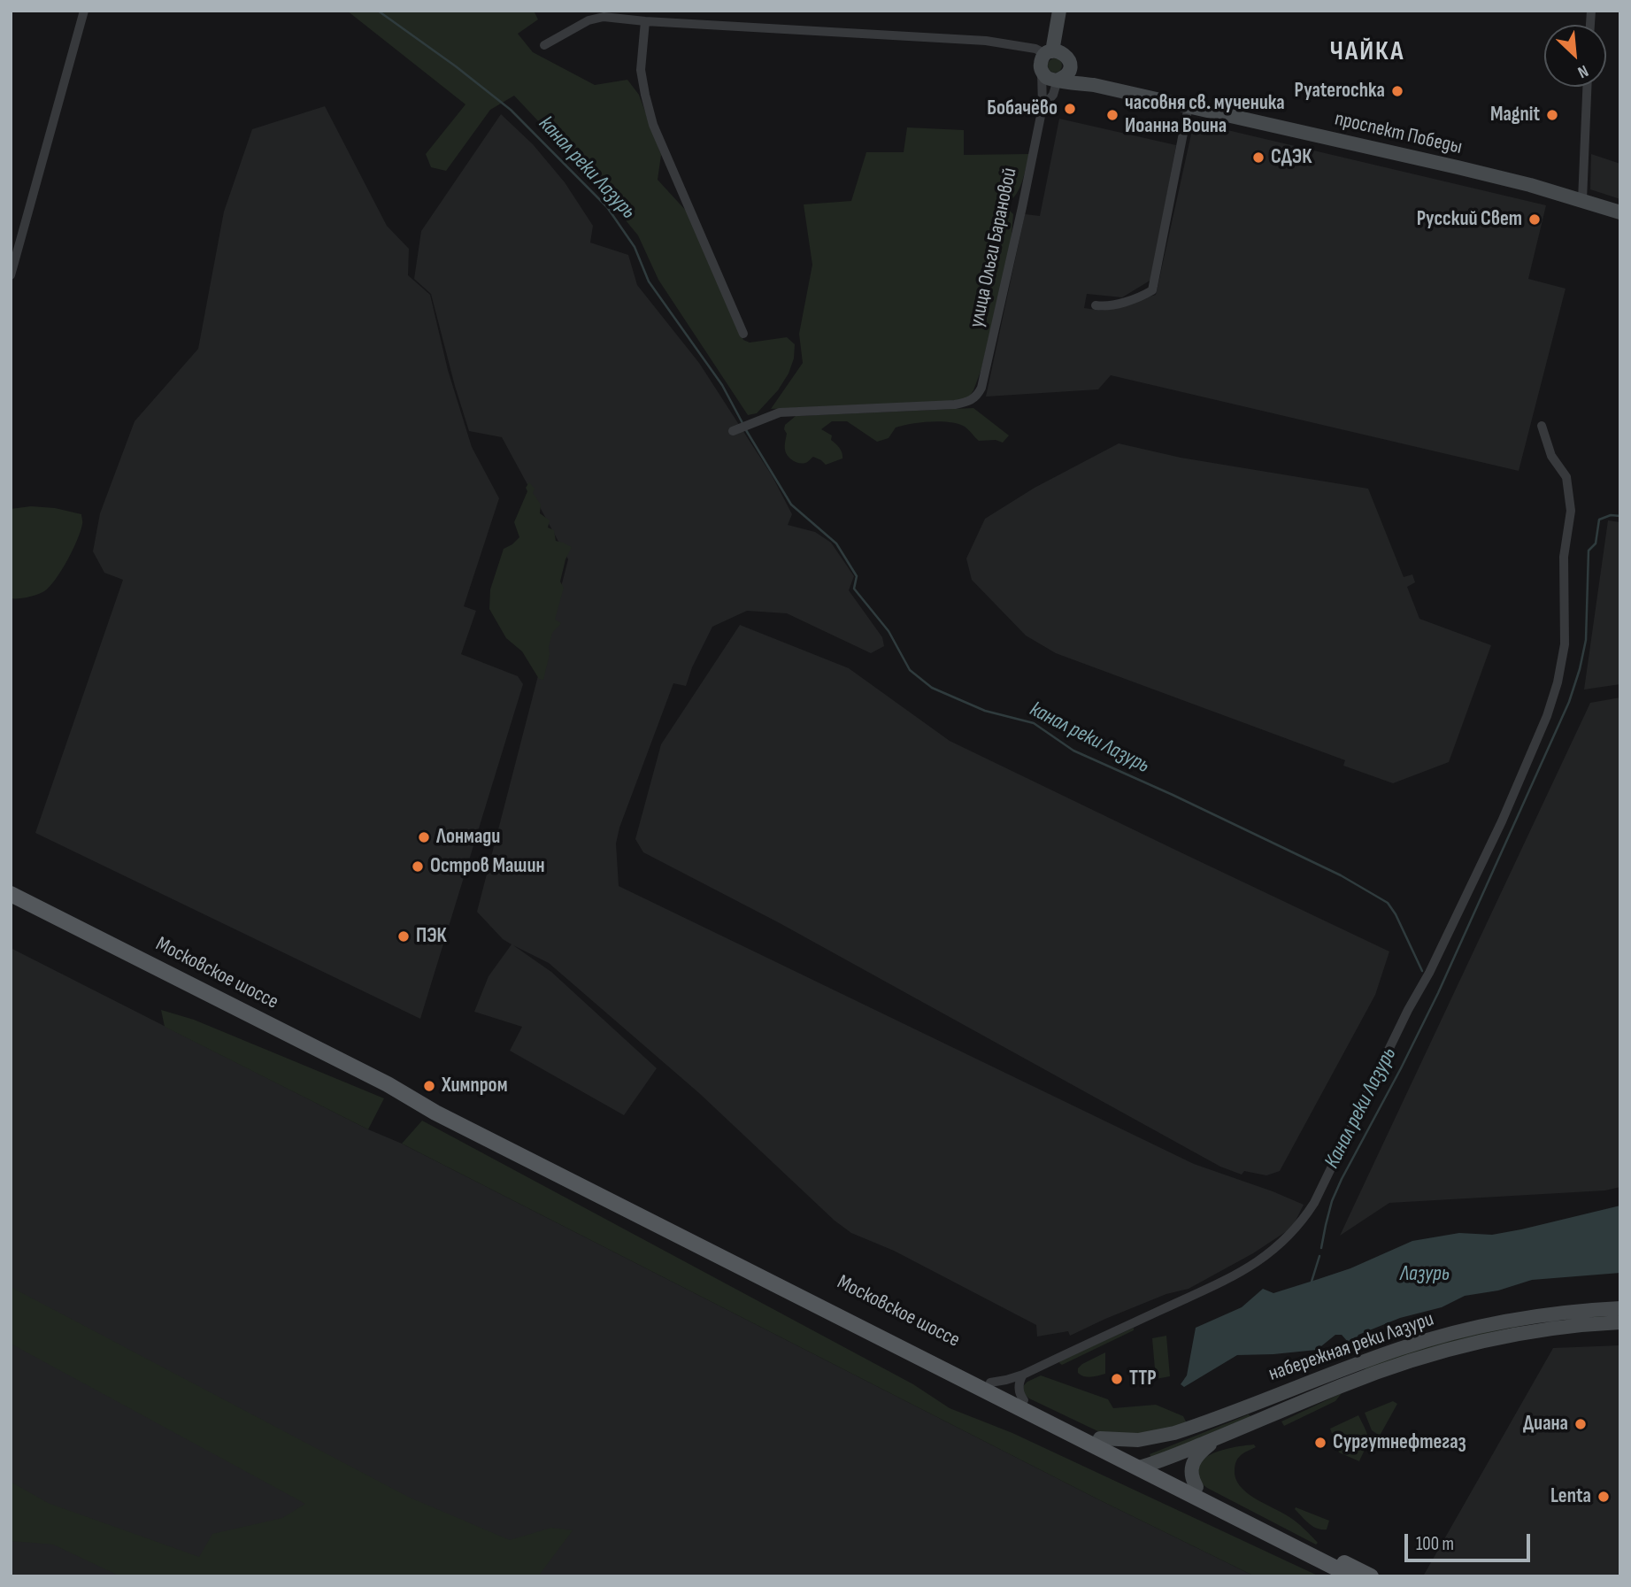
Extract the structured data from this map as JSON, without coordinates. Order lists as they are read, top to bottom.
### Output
{
  "streets": {
    "main road": ["проспект Победы", "Московское шоссе", "набережная реки Лазури"],
    "street": ["улица Ольги Барановой"]
  },
  "crossings": [
    ["проспект Победы", "улица Ольги Барановой"],
    ["Московское шоссе", "набережная реки Лазури"]
  ],
  "districts": ["ЧАЙКА"],
  "water": ["канал реки Лазурь", "Канал реки Лазурь", "Лазурь"],
  "places": [
    "Pyaterochka",
    "Бобачёво",
    "часовня св. мученика Иоанна Воина",
    "Magnit",
    "СДЭК",
    "Русский Свет",
    "Лонмади",
    "Остров Машин",
    "ПЭК",
    "Химпром",
    "ТТР",
    "Диана",
    "Сургутнефтегаз",
    "Lenta"
  ],
  "scale_bar": "100 m",
  "north": "bottom right"
}
